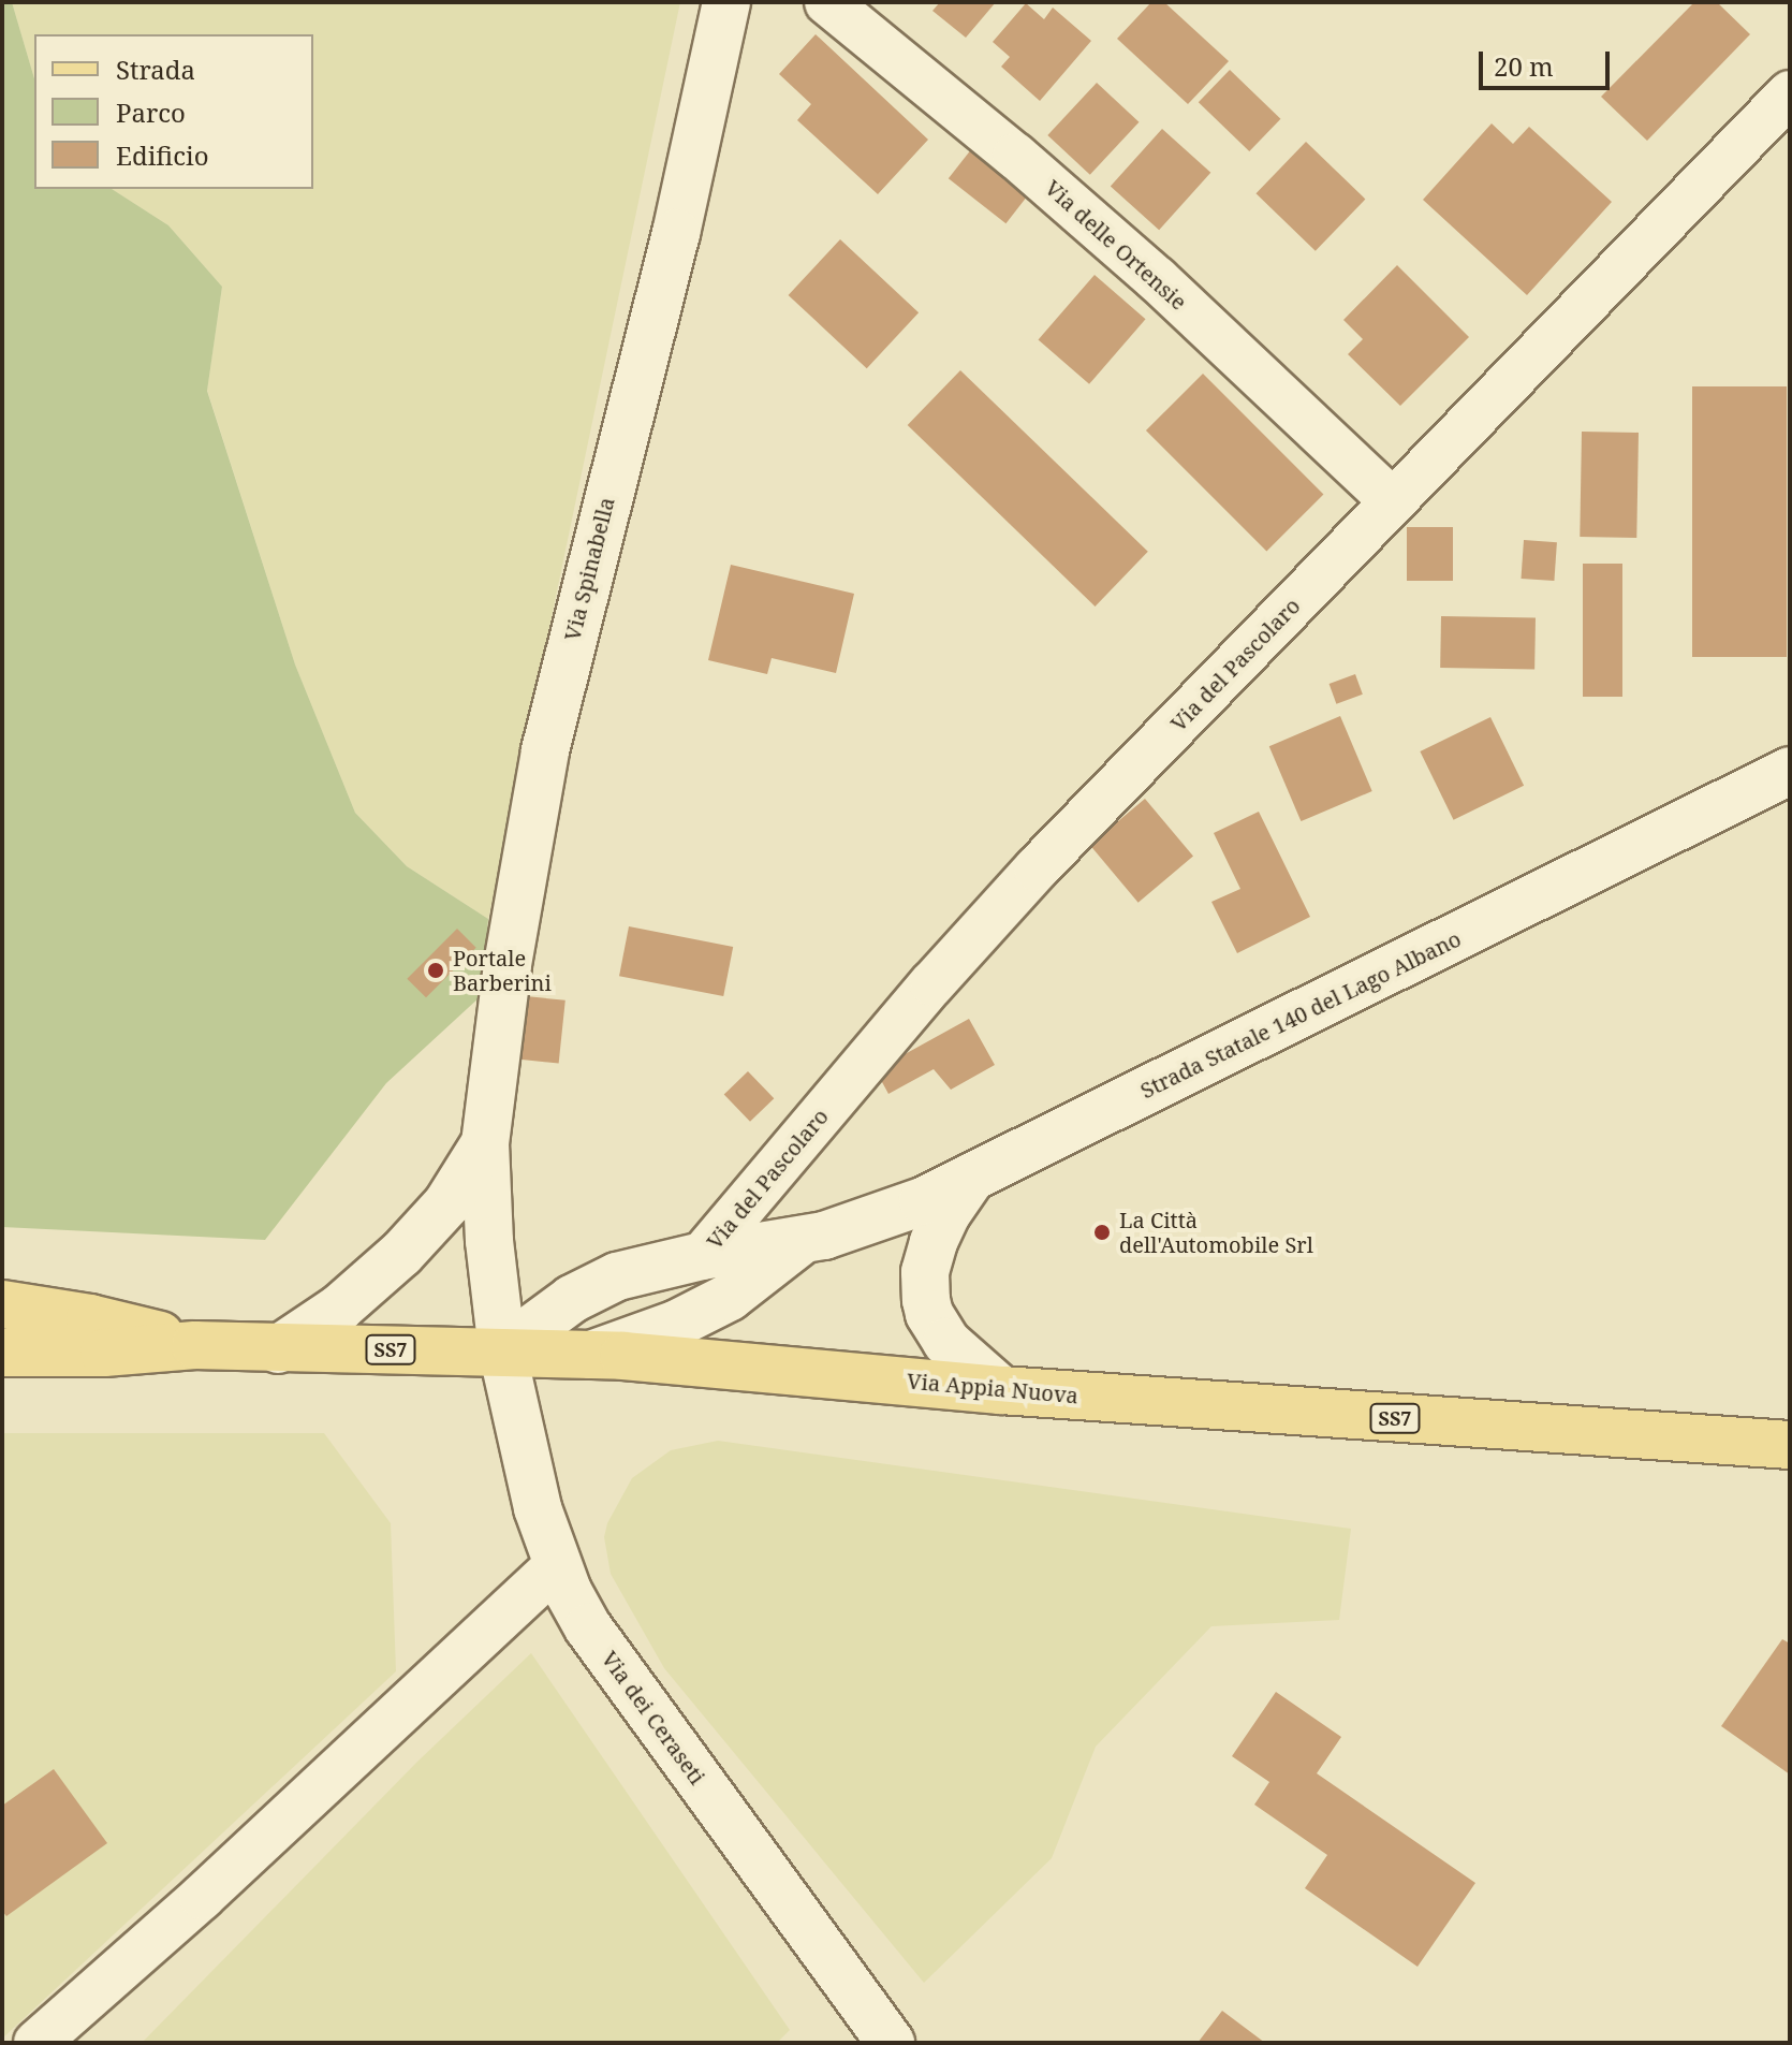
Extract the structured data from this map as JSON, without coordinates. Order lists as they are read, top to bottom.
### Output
{
  "streets": {
    "main road": ["SS7", "Via Appia Nuova"],
    "street": [
      "Via delle Ortensie",
      "Via Spinabella",
      "Via del Pascolaro",
      "Strada Statale 140 del Lago Albano",
      "Via dei Ceraseti"
    ]
  },
  "crossings": [
    ["Via delle Ortensie", "Via del Pascolaro"],
    ["Via Spinabella", "Via Appia Nuova"],
    ["Via Spinabella", "Via dei Ceraseti"],
    ["Via Appia Nuova", "Via dei Ceraseti"]
  ],
  "places": ["Portale Barberini", "La Città dell'Automobile Srl"],
  "legend": ["Strada", "Parco", "Edificio"],
  "scale_bar": "20 m"
}
